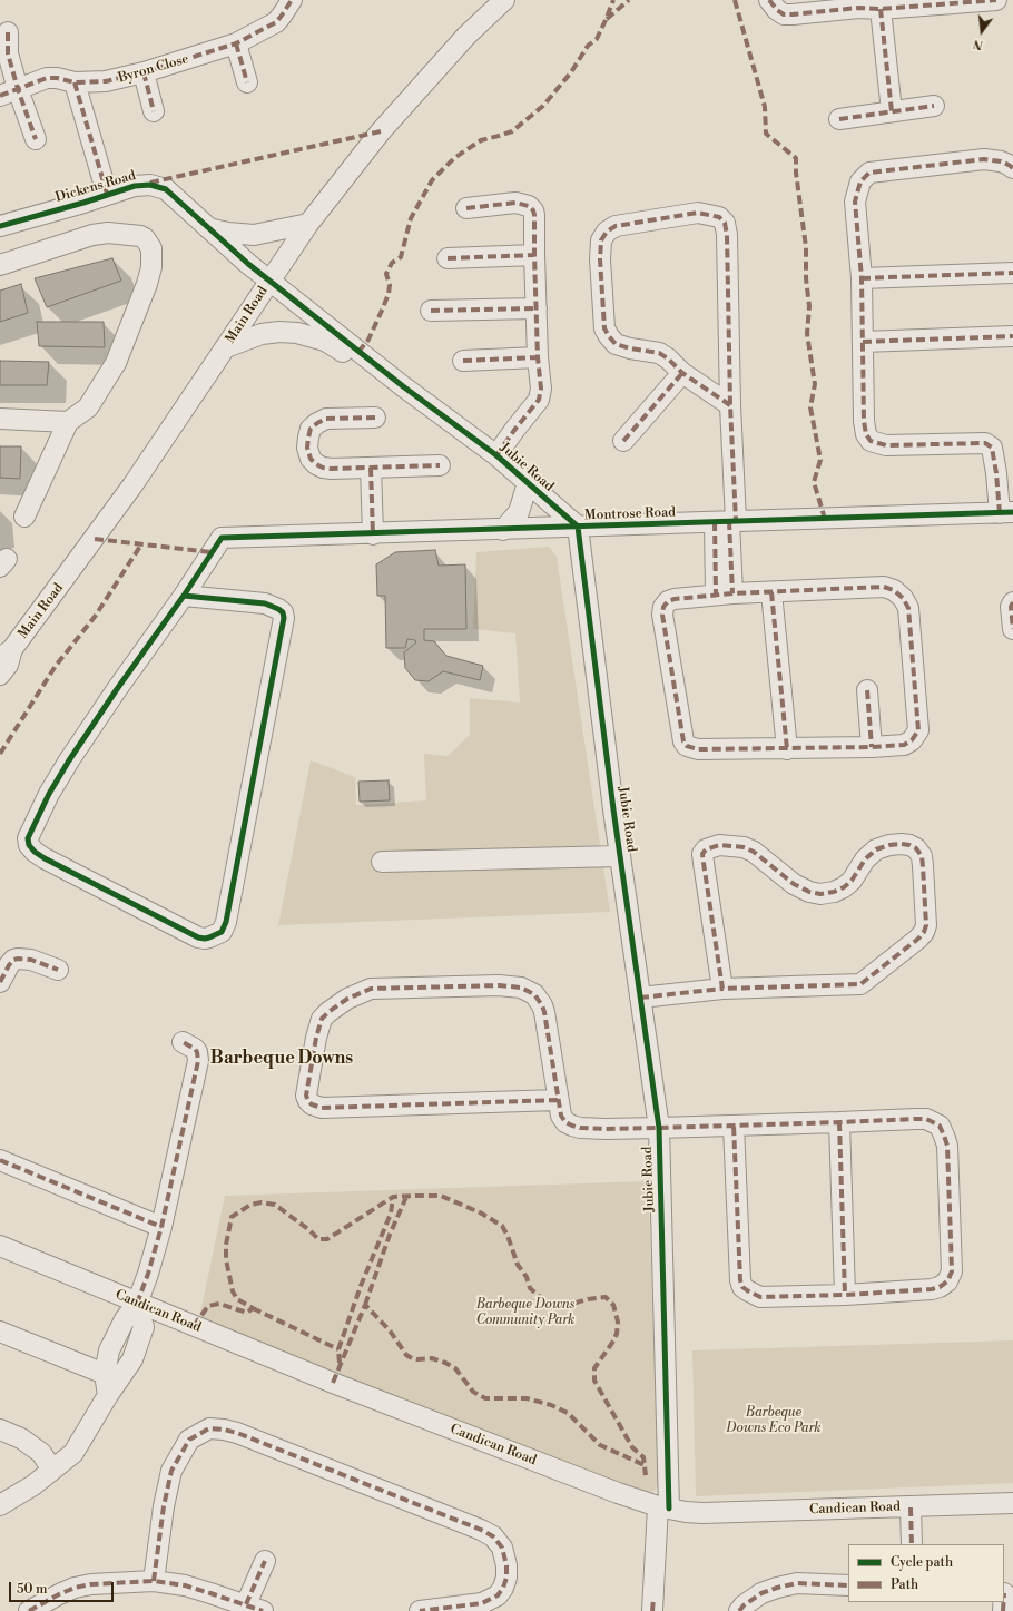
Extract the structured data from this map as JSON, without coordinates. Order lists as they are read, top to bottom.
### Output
{
  "streets": {
    "street": [
      "Byron Close",
      "Dickens Road",
      "Main Road",
      "Jubie Road",
      "Montrose Road",
      "Candican Road"
    ]
  },
  "crossings": [
    ["Dickens Road", "Main Road"],
    ["Dickens Road", "Jubie Road"],
    ["Main Road", "Jubie Road"],
    ["Jubie Road", "Montrose Road"],
    ["Jubie Road", "Candican Road"]
  ],
  "districts": ["Barbeque Downs"],
  "parks": ["Barbeque Downs Community Park", "Barbeque Downs Eco Park"],
  "legend": ["Cycle path", "Path"],
  "scale_bar": "50 m",
  "north": "bottom"
}
